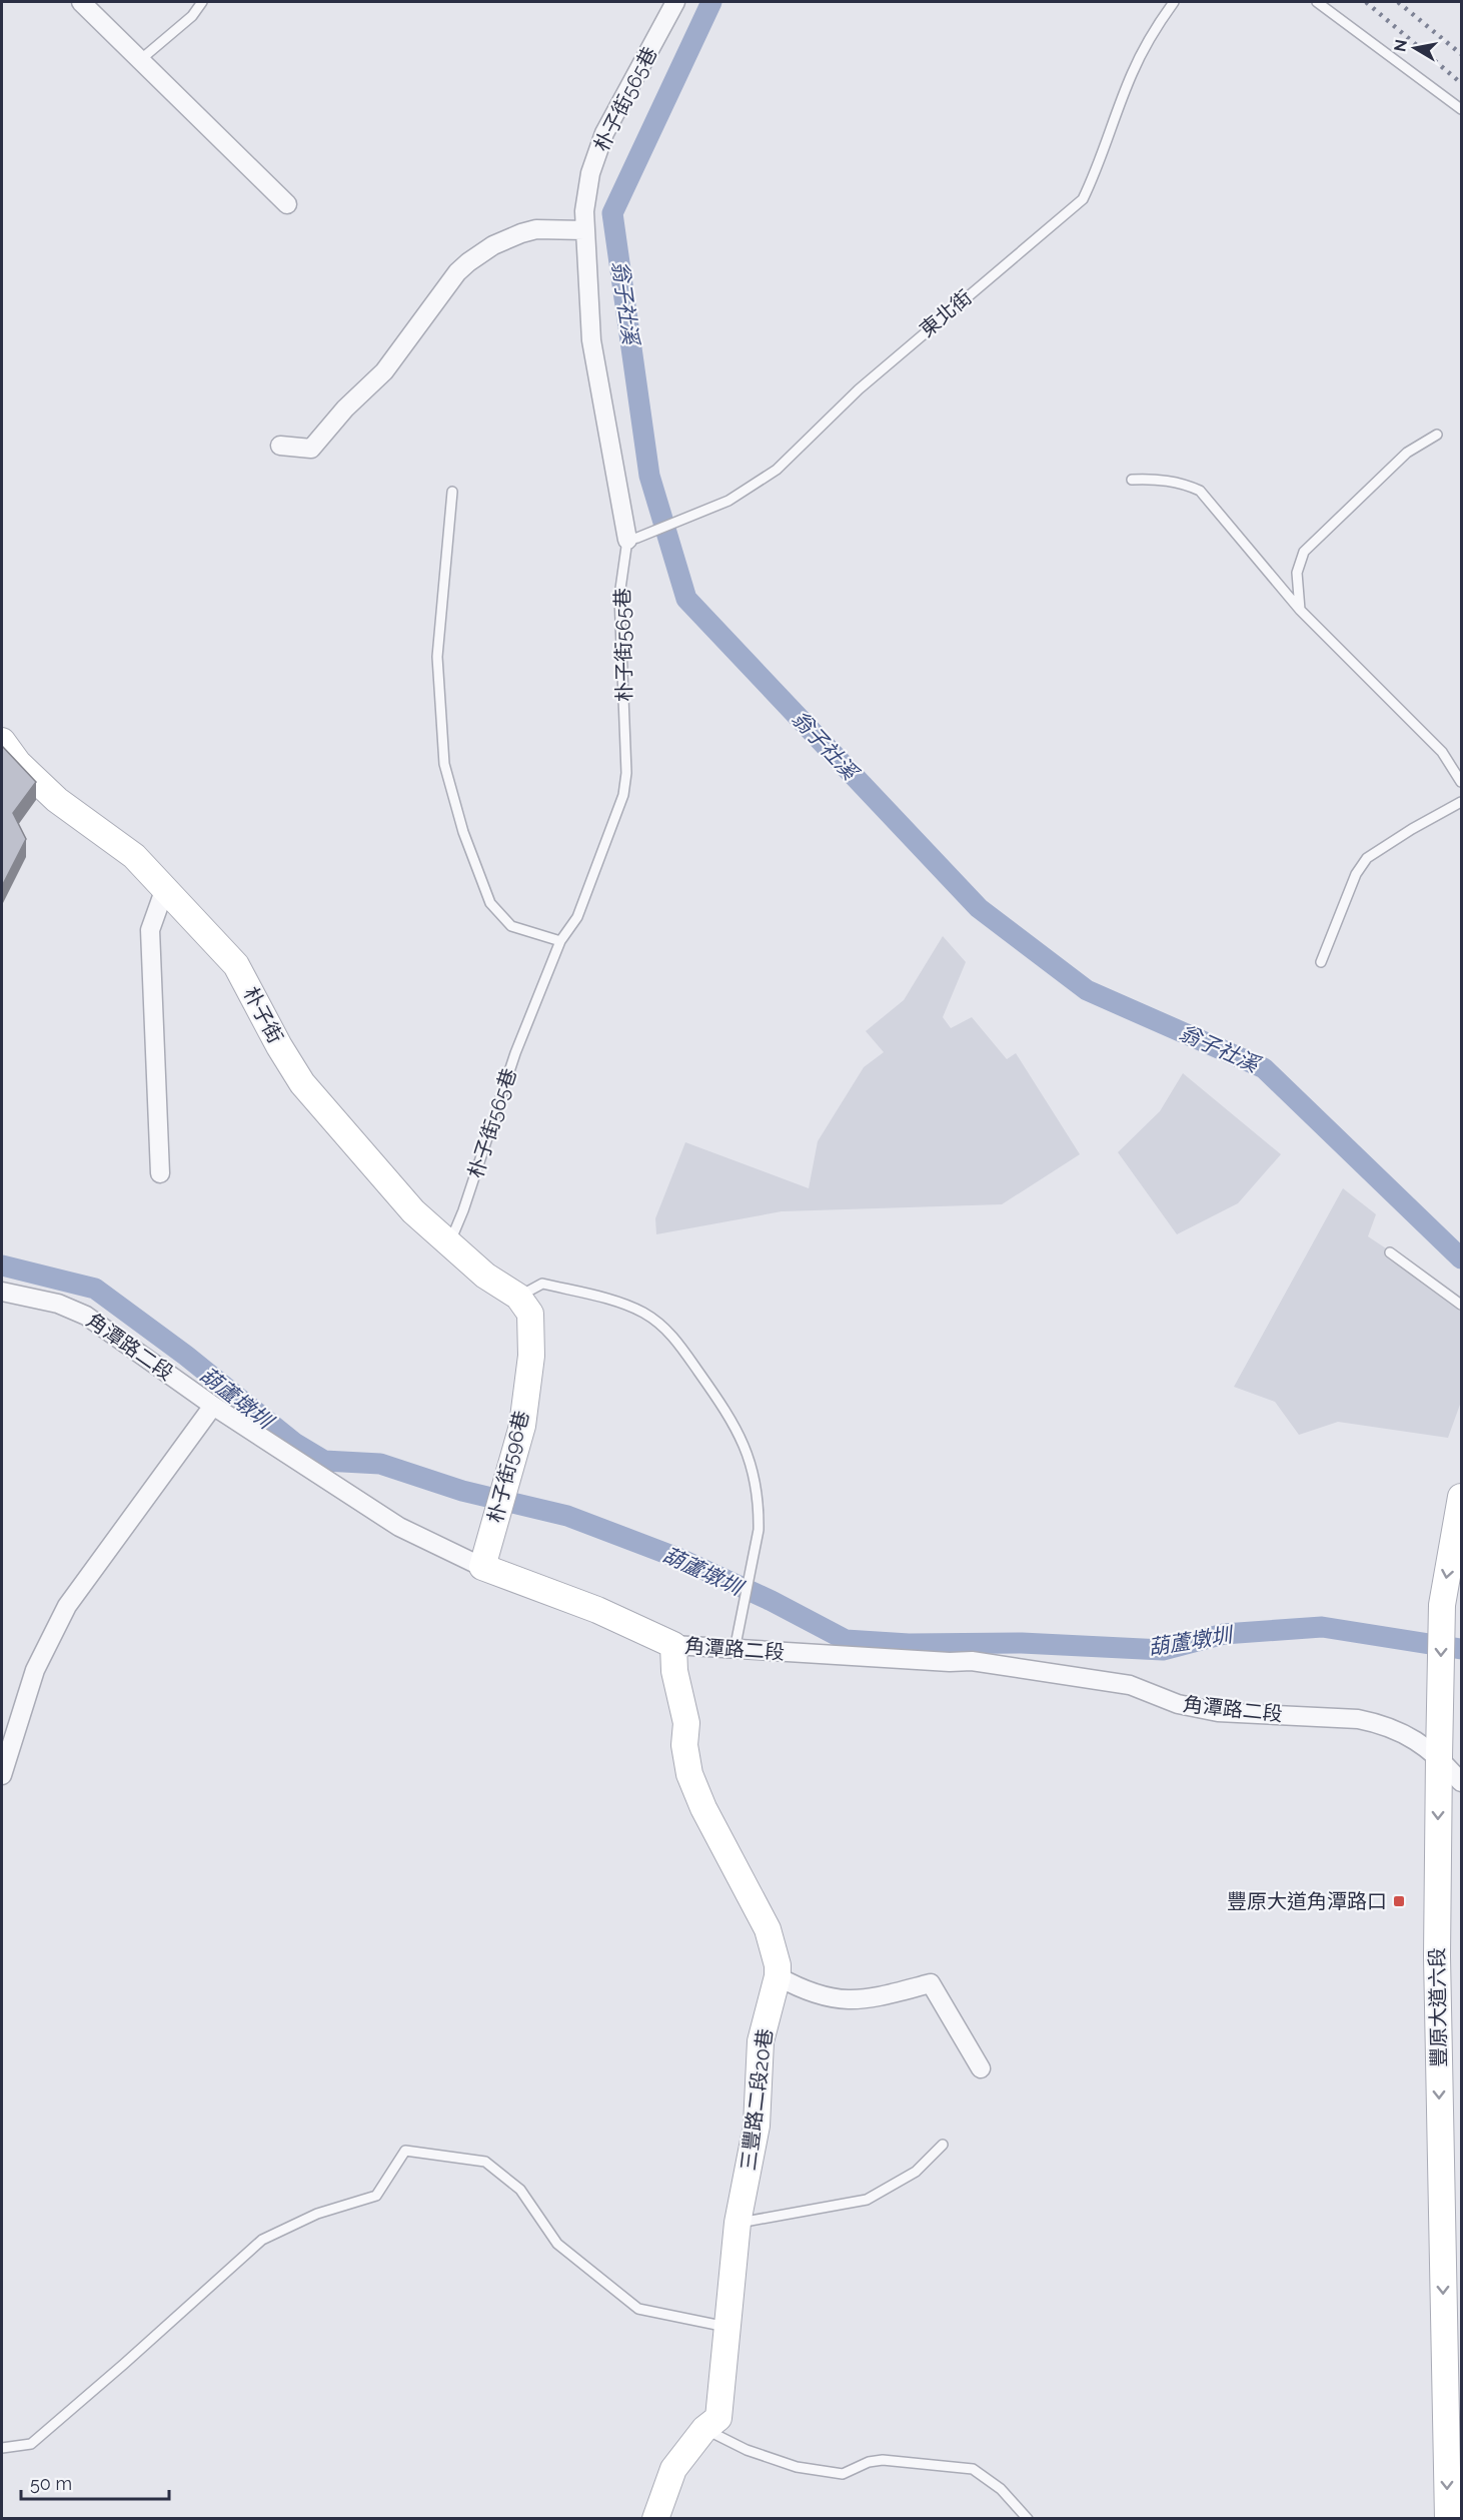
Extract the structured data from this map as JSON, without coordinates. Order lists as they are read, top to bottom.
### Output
{
  "streets": {
    "street": [
      "朴子街565巷",
      "朴子街",
      "角潭路二段",
      "朴子街596巷",
      "豐原大道六段",
      "三豐路二段20巷"
    ],
    "lane": ["東北街"]
  },
  "crossings": [
    ["朴子街565巷", "東北街"],
    ["朴子街565巷", "朴子街"],
    ["朴子街", "朴子街596巷"],
    ["角潭路二段", "朴子街596巷"],
    ["角潭路二段", "豐原大道六段"],
    ["角潭路二段", "三豐路二段20巷"]
  ],
  "one_way": ["豐原大道六段"],
  "water": ["翁子社溪", "葫蘆墩圳"],
  "places": {
    "transit": ["豐原大道角潭路口"]
  },
  "scale_bar": "50 m",
  "north": "left"
}
